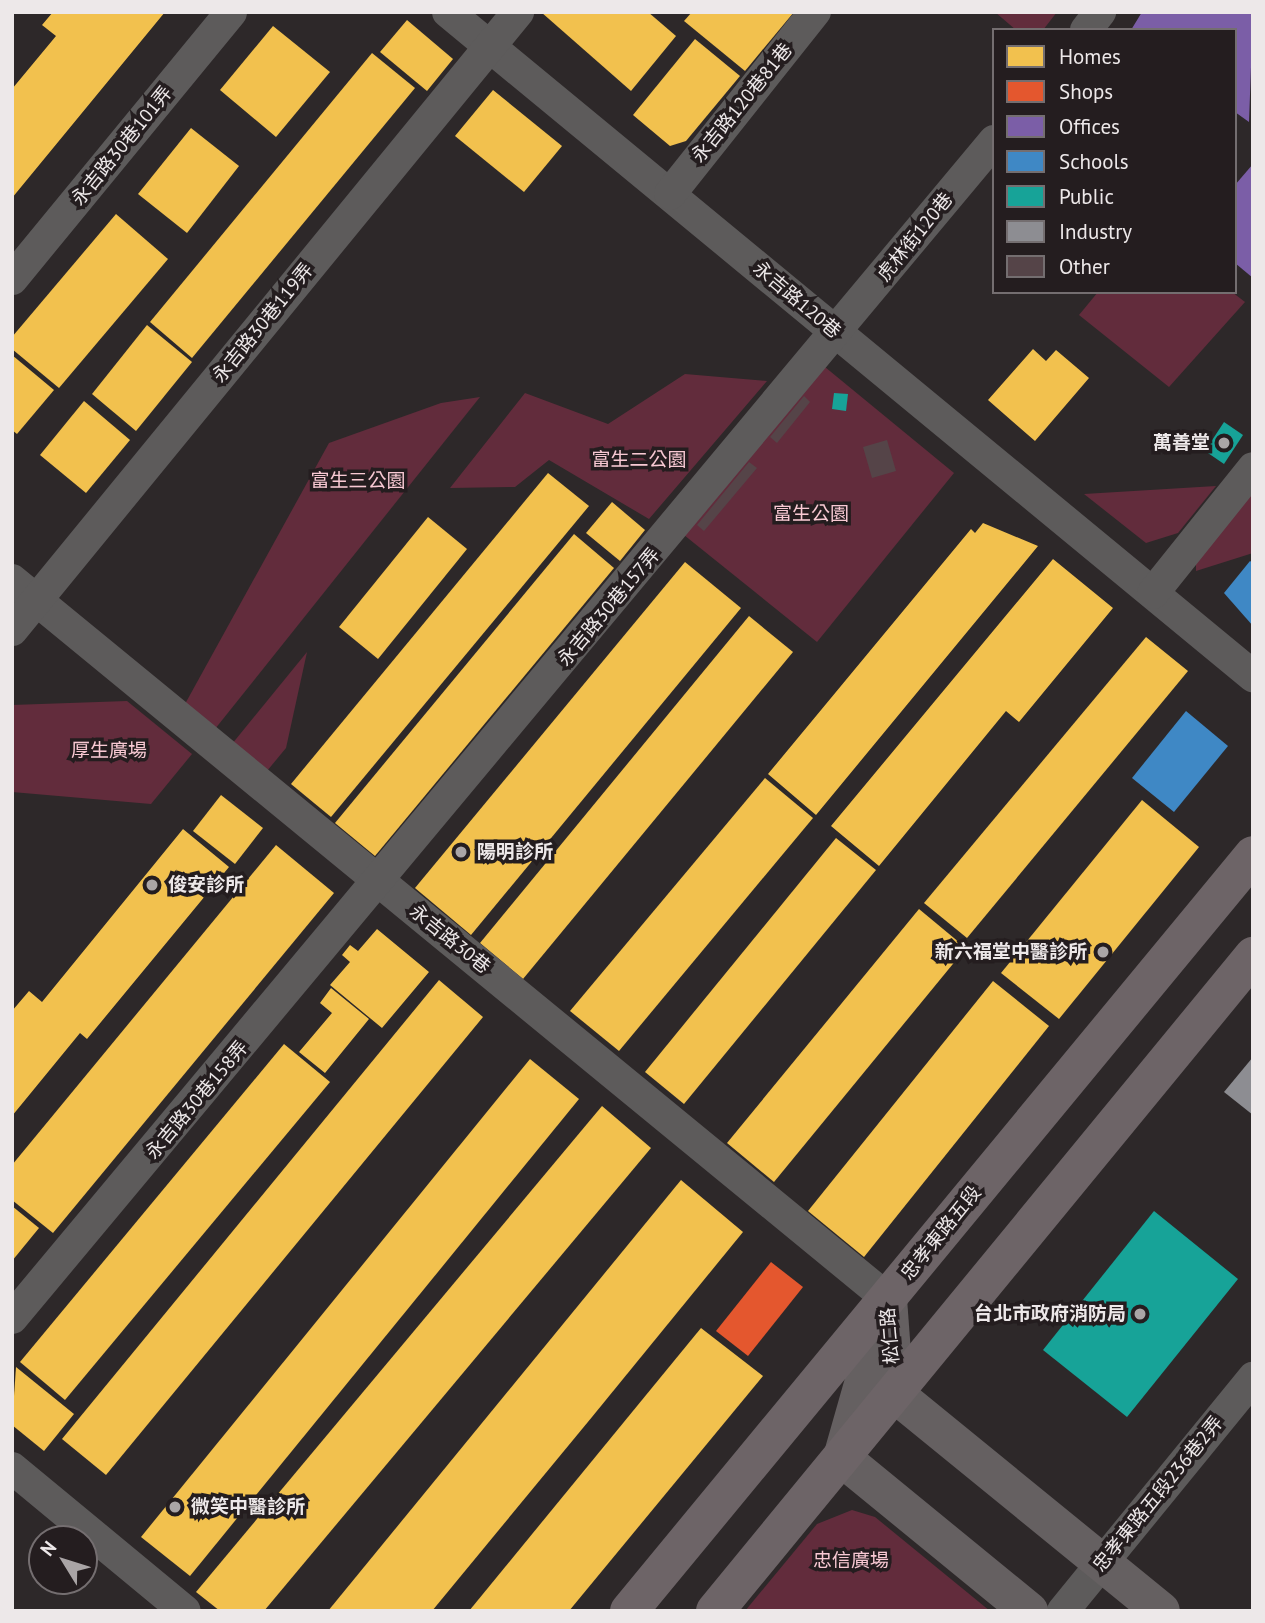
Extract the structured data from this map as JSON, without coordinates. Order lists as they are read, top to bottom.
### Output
{
  "streets": {
    "main road": ["忠孝東路五段"],
    "street": [
      "永吉路120巷81巷",
      "永吉路30巷101弄",
      "虎林街120巷",
      "永吉路120巷",
      "永吉路30巷119弄",
      "永吉路30巷157弄",
      "永吉路30巷",
      "永吉路30巷158弄",
      "松仁路",
      "忠孝東路五段236巷2弄"
    ]
  },
  "crossings": [
    ["永吉路120巷81巷", "永吉路120巷"],
    ["虎林街120巷", "永吉路120巷"],
    ["虎林街120巷", "永吉路30巷157弄"],
    ["永吉路120巷", "永吉路30巷119弄"],
    ["永吉路120巷", "永吉路30巷157弄"],
    ["永吉路30巷119弄", "永吉路30巷"],
    ["永吉路30巷157弄", "永吉路30巷"],
    ["永吉路30巷157弄", "永吉路30巷158弄"],
    ["永吉路30巷", "永吉路30巷158弄"],
    ["永吉路30巷", "忠孝東路五段"],
    ["永吉路30巷", "松仁路"],
    ["忠孝東路五段", "松仁路"]
  ],
  "parks": [
    "富生二公園",
    "富生三公園",
    "富生公園",
    "厚生廣場",
    "忠信廣場"
  ],
  "places": [
    "萬善堂",
    "陽明診所",
    "俊安診所",
    "新六福堂中醫診所",
    "台北市政府消防局",
    "微笑中醫診所"
  ],
  "legend": [
    "Homes",
    "Shops",
    "Offices",
    "Schools",
    "Public",
    "Industry",
    "Other"
  ],
  "north": "top left"
}
